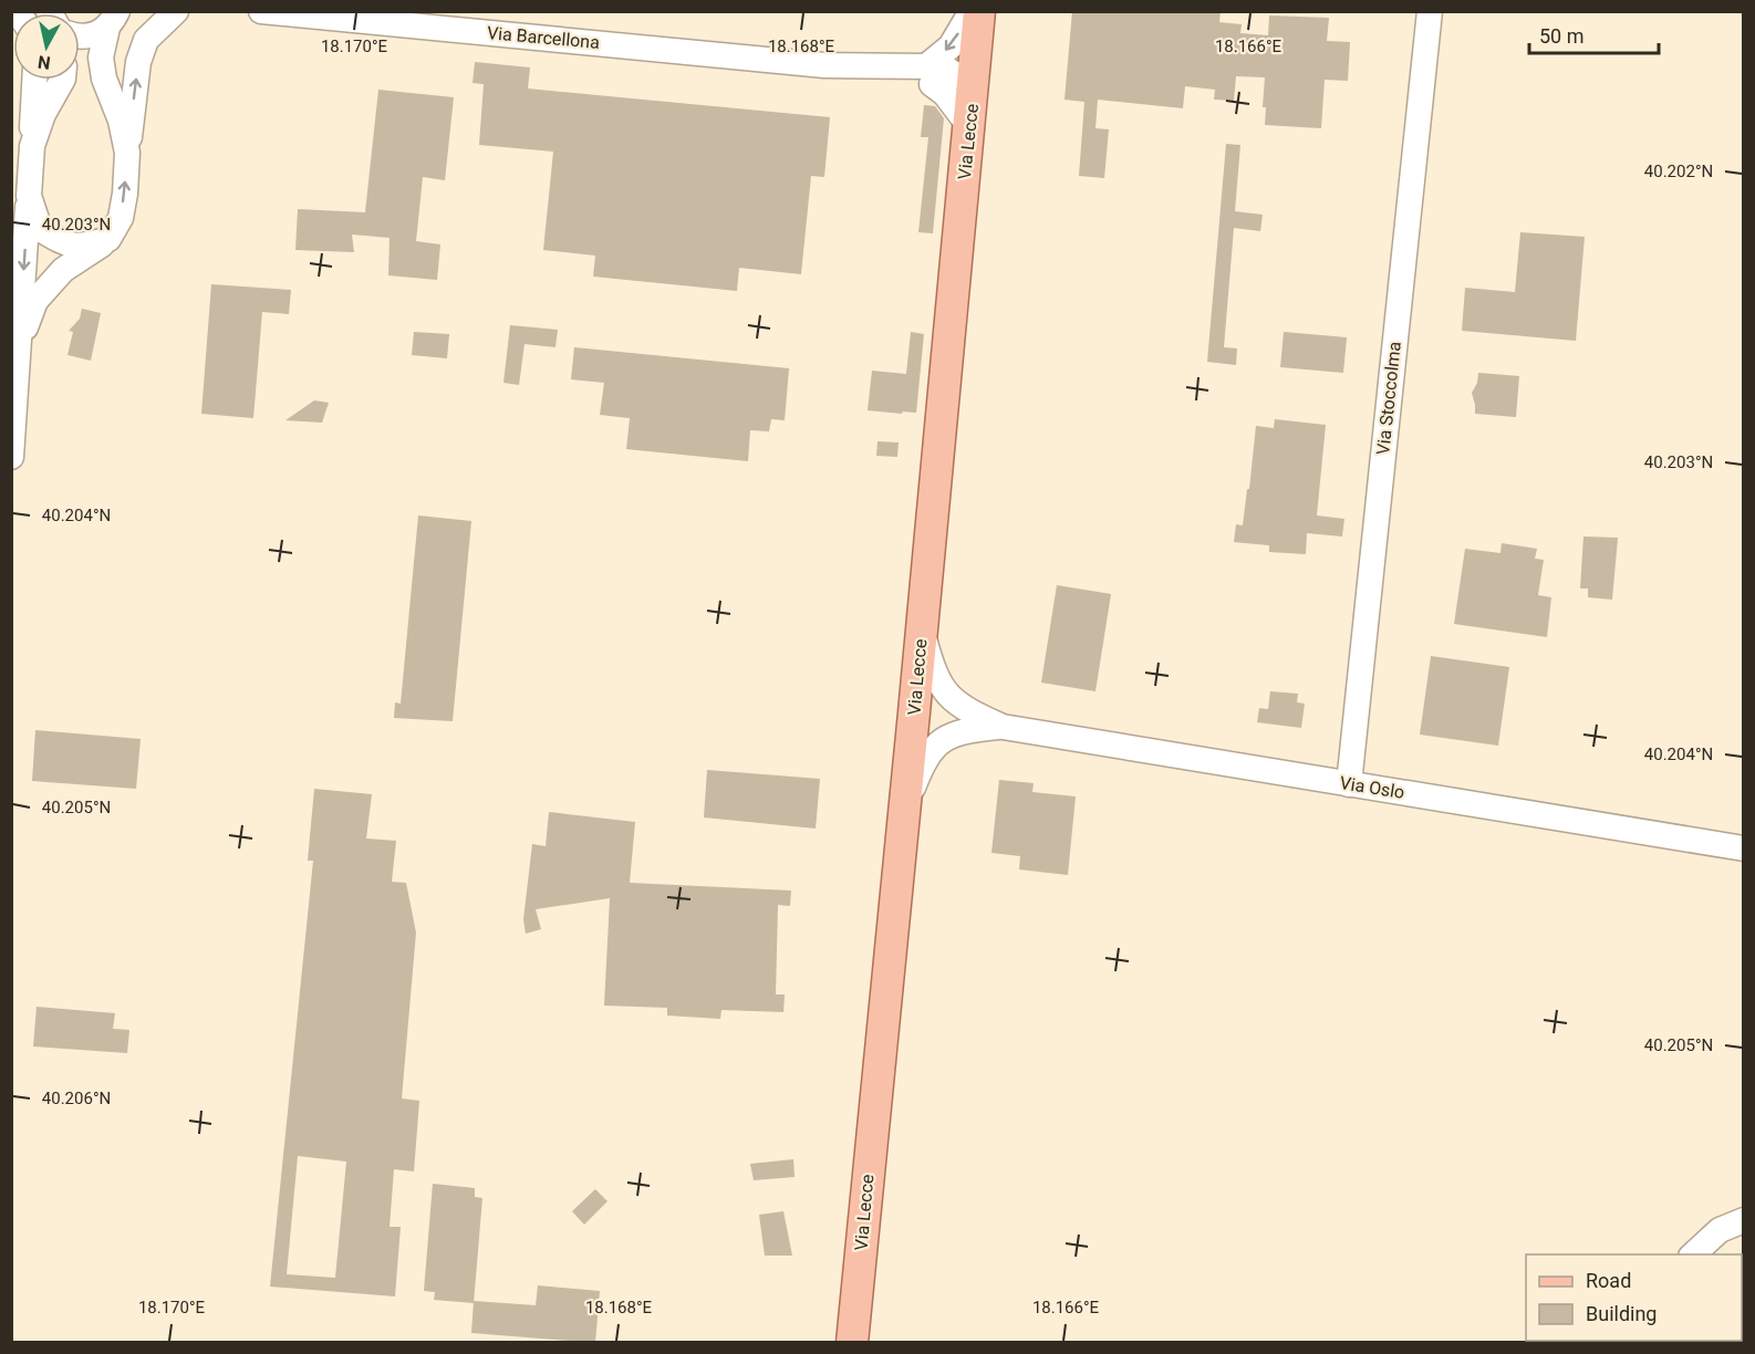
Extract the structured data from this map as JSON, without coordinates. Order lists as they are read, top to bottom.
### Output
{
  "streets": {
    "main road": ["Via Lecce"],
    "street": ["Via Barcellona", "Via Stoccolma", "Via Oslo"]
  },
  "crossings": [
    ["Via Barcellona", "Via Lecce"],
    ["Via Lecce", "Via Oslo"],
    ["Via Stoccolma", "Via Oslo"]
  ],
  "legend": ["Road", "Building"],
  "scale_bar": "50 m",
  "north": "bottom",
  "coordinates": [
    "18.170°E",
    "18.168°E",
    "18.166°E",
    "40.202°N",
    "40.203°N",
    "40.204°N",
    "40.205°N",
    "40.206°N"
  ]
}
